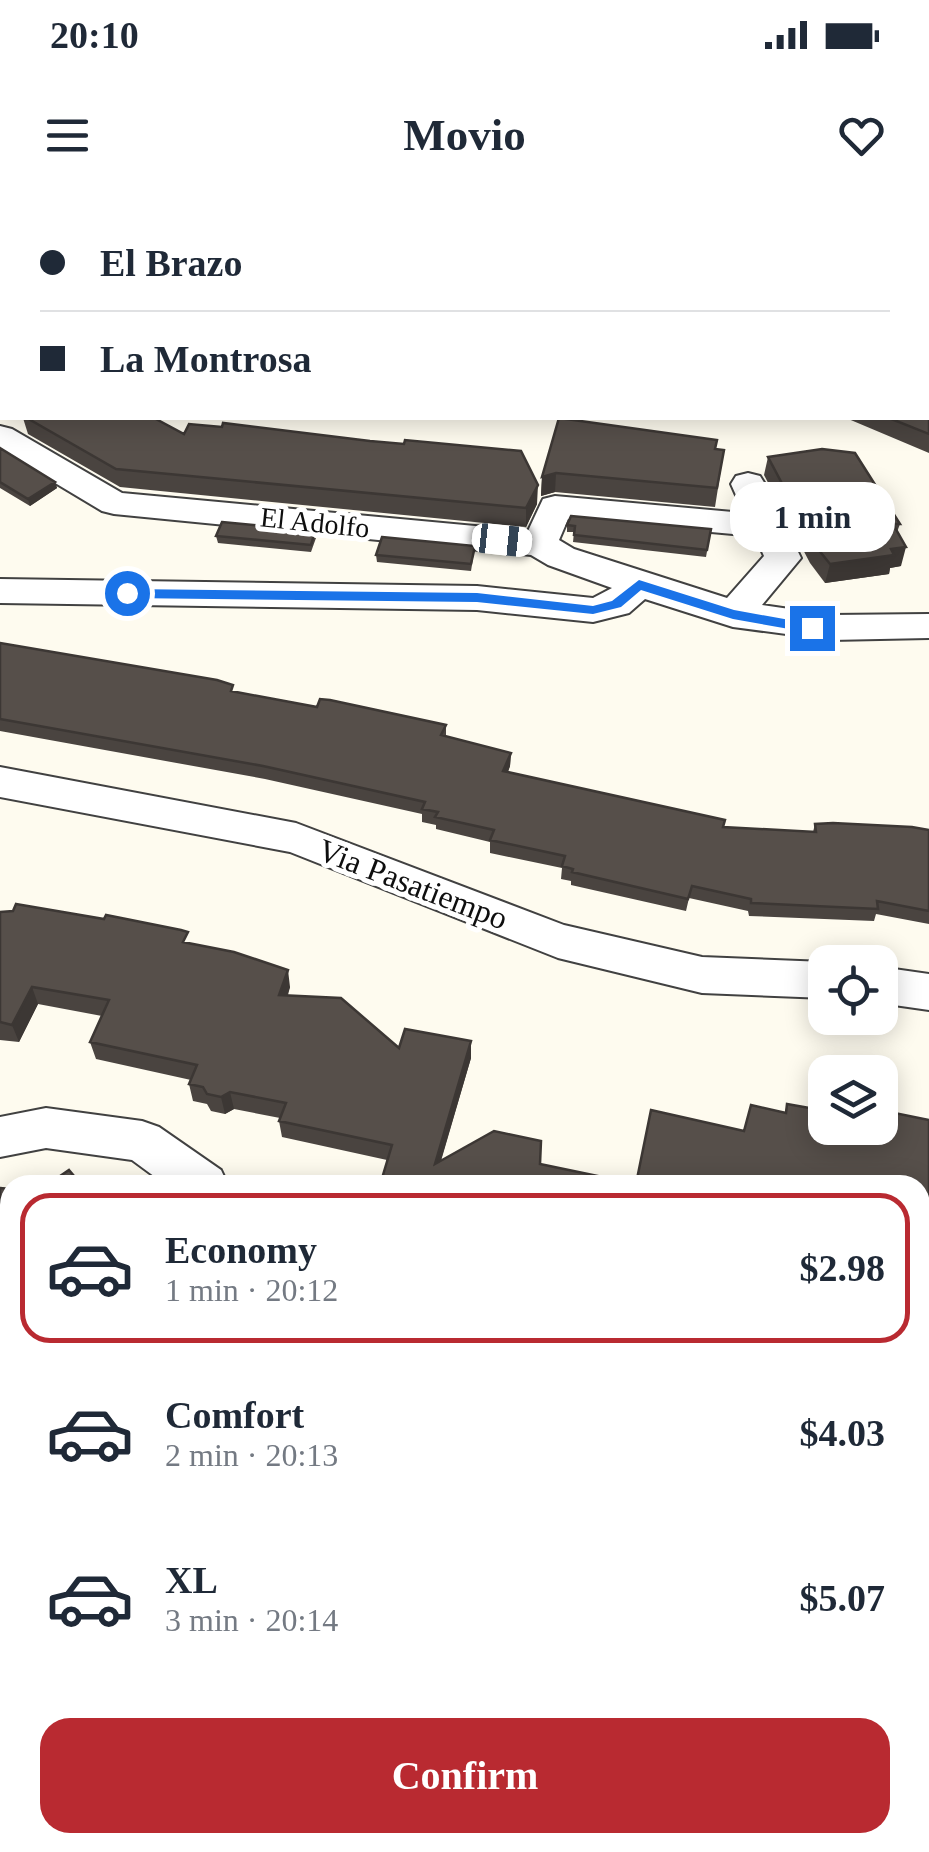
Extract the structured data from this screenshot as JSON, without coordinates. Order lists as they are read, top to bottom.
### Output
{
  "streets": {
    "street": ["El Adolfo", "Via Pasatiempo"]
  },
  "page": {
    "status": "20:10",
    "header": "Movio",
    "banner": ["El Brazo", "La Montrosa"],
    "bubble": "1 min",
    "list": [
      {
        "name": "Economy",
        "note": "1 min · 20:12",
        "value": "$2.98"
      },
      {
        "name": "Comfort",
        "note": "2 min · 20:13",
        "value": "$4.03"
      },
      {
        "name": "XL",
        "note": "3 min · 20:14",
        "value": "$5.07"
      }
    ],
    "buttons": "Confirm"
  }
}
